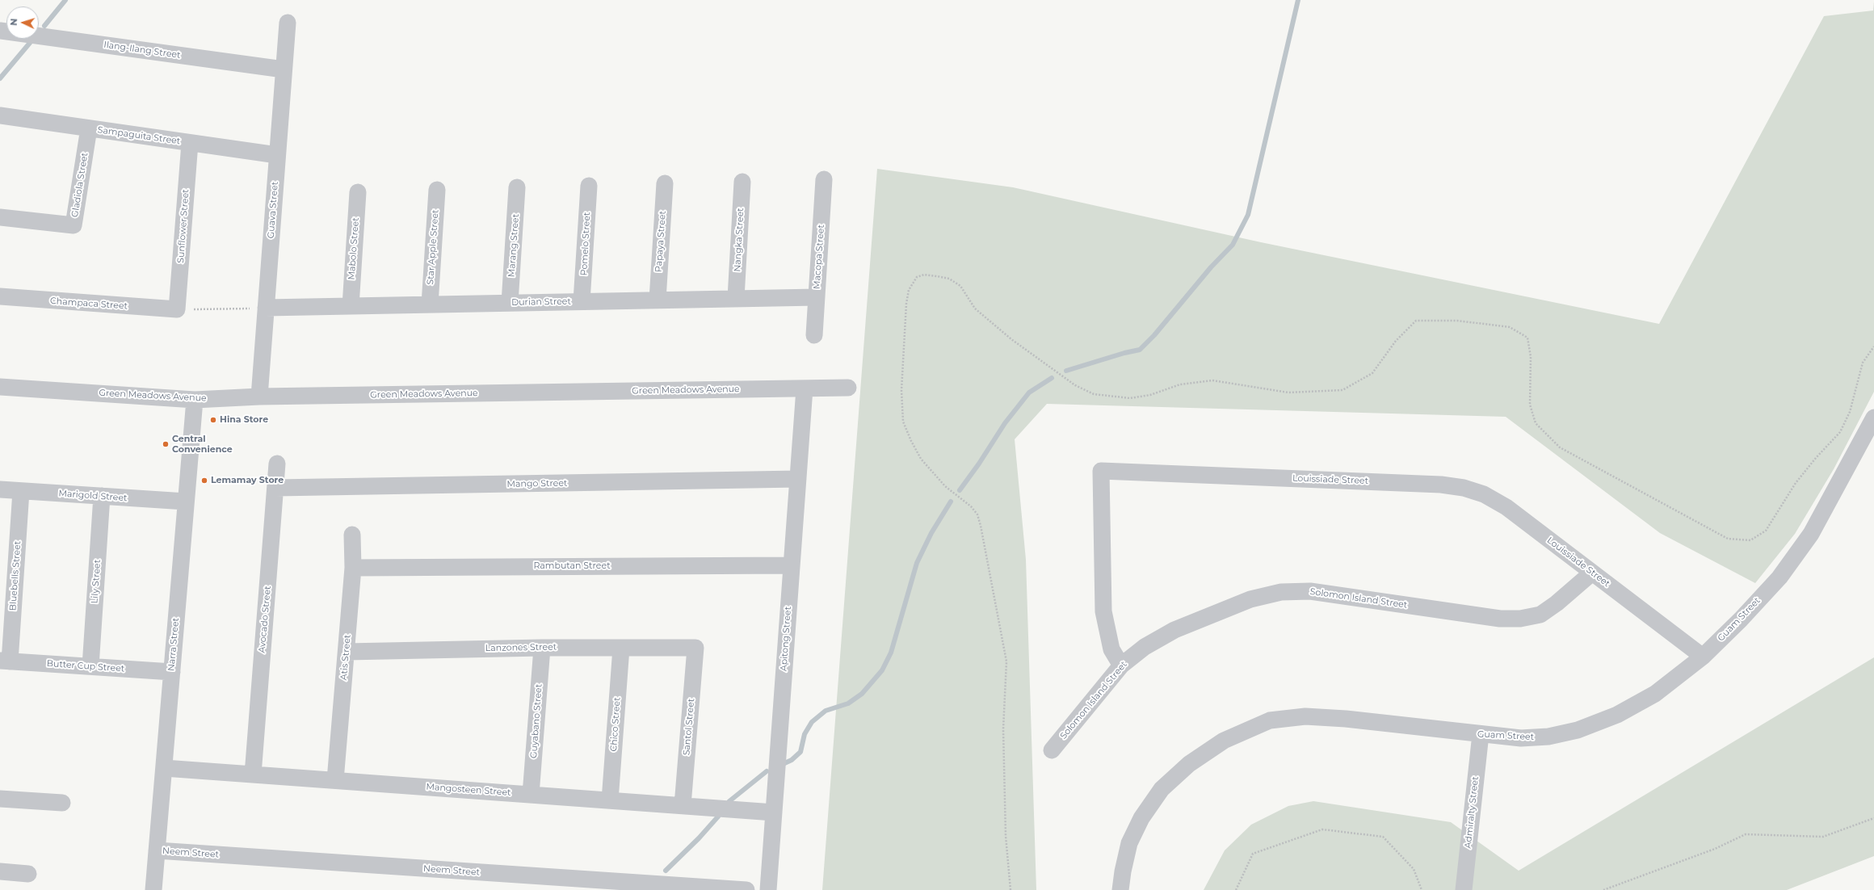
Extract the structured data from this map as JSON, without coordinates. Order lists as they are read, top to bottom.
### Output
{
  "streets": {
    "street": [
      "Ilang-Ilang Street",
      "Sampaguita Street",
      "Gladiola Street",
      "Guava Street",
      "Sunflower Street",
      "Nangka Street",
      "Papaya Street",
      "Pomelo Street",
      "Marang Street",
      "Star Apple Street",
      "Mabolo Street",
      "Macopa Street",
      "Durian Street",
      "Champaca Street",
      "Green Meadows Avenue",
      "Louissiade Street",
      "Mango Street",
      "Marigold Street",
      "Rambutan Street",
      "Bluebells Street",
      "Lily Street",
      "Solomon Island Street",
      "Avocado Street",
      "Guam Street",
      "Apitong Street",
      "Narra Street",
      "Lanzones Street",
      "Atis Street",
      "Butter Cup Street",
      "Guyabano Street",
      "Chico Street",
      "Santol Street",
      "Mangosteen Street",
      "Admiralty Street",
      "Neem Street"
    ]
  },
  "crossings": [
    ["Ilang-Ilang Street", "Guava Street"],
    ["Sampaguita Street", "Gladiola Street"],
    ["Sampaguita Street", "Guava Street"],
    ["Sampaguita Street", "Sunflower Street"],
    ["Guava Street", "Durian Street"],
    ["Guava Street", "Green Meadows Avenue"],
    ["Sunflower Street", "Champaca Street"],
    ["Nangka Street", "Durian Street"],
    ["Papaya Street", "Durian Street"],
    ["Pomelo Street", "Durian Street"],
    ["Marang Street", "Durian Street"],
    ["Star Apple Street", "Durian Street"],
    ["Mabolo Street", "Durian Street"],
    ["Macopa Street", "Durian Street"],
    ["Green Meadows Avenue", "Apitong Street"],
    ["Green Meadows Avenue", "Narra Street"],
    ["Louissiade Street", "Solomon Island Street"],
    ["Louissiade Street", "Guam Street"],
    ["Mango Street", "Avocado Street"],
    ["Mango Street", "Apitong Street"],
    ["Marigold Street", "Bluebells Street"],
    ["Marigold Street", "Lily Street"],
    ["Marigold Street", "Narra Street"],
    ["Rambutan Street", "Apitong Street"],
    ["Rambutan Street", "Atis Street"],
    ["Bluebells Street", "Butter Cup Street"],
    ["Lily Street", "Butter Cup Street"],
    ["Avocado Street", "Mangosteen Street"],
    ["Guam Street", "Admiralty Street"],
    ["Apitong Street", "Mangosteen Street"],
    ["Narra Street", "Butter Cup Street"],
    ["Narra Street", "Mangosteen Street"],
    ["Narra Street", "Neem Street"],
    ["Lanzones Street", "Atis Street"],
    ["Lanzones Street", "Guyabano Street"],
    ["Lanzones Street", "Chico Street"],
    ["Lanzones Street", "Santol Street"],
    ["Atis Street", "Mangosteen Street"],
    ["Guyabano Street", "Mangosteen Street"],
    ["Chico Street", "Mangosteen Street"],
    ["Santol Street", "Mangosteen Street"]
  ],
  "places": ["Hina Store", "Central Convenience", "Lemamay Store"],
  "north": "left"
}
